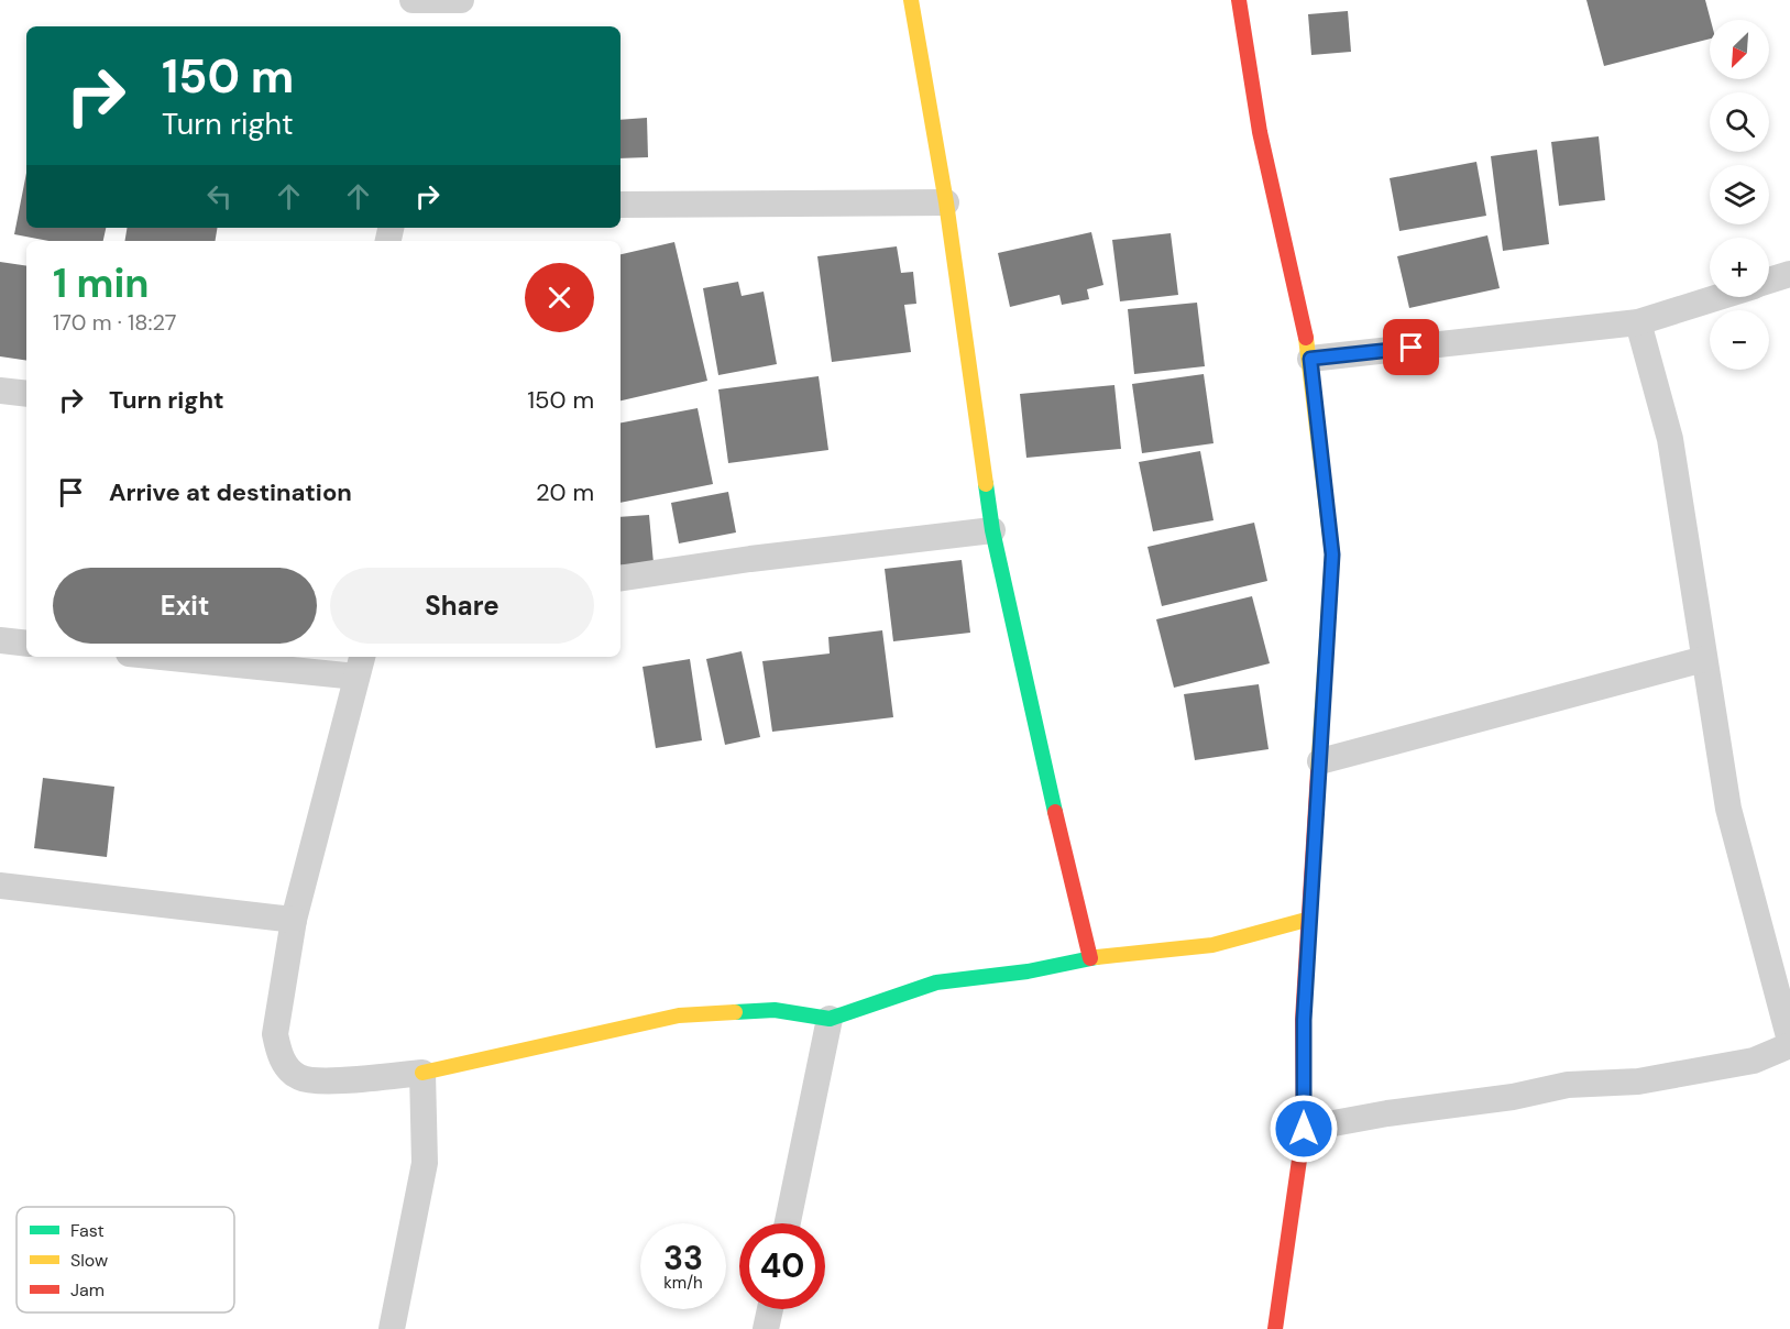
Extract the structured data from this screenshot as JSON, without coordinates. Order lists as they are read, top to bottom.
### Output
{
  "legend": ["Fast", "Slow", "Jam"],
  "north": "bottom left",
  "page": {
    "map_buttons": ["+", "−"],
    "turn": ["150 m", "Turn right"],
    "heading": ["1 min", "170 m · 18:27"],
    "list": [
      {
        "name": "Turn right",
        "value": "150 m"
      },
      {
        "name": "Arrive at destination",
        "value": "20 m"
      }
    ],
    "buttons": ["Exit", "Share"],
    "speed": "33 km/h",
    "limit": "40"
  }
}
